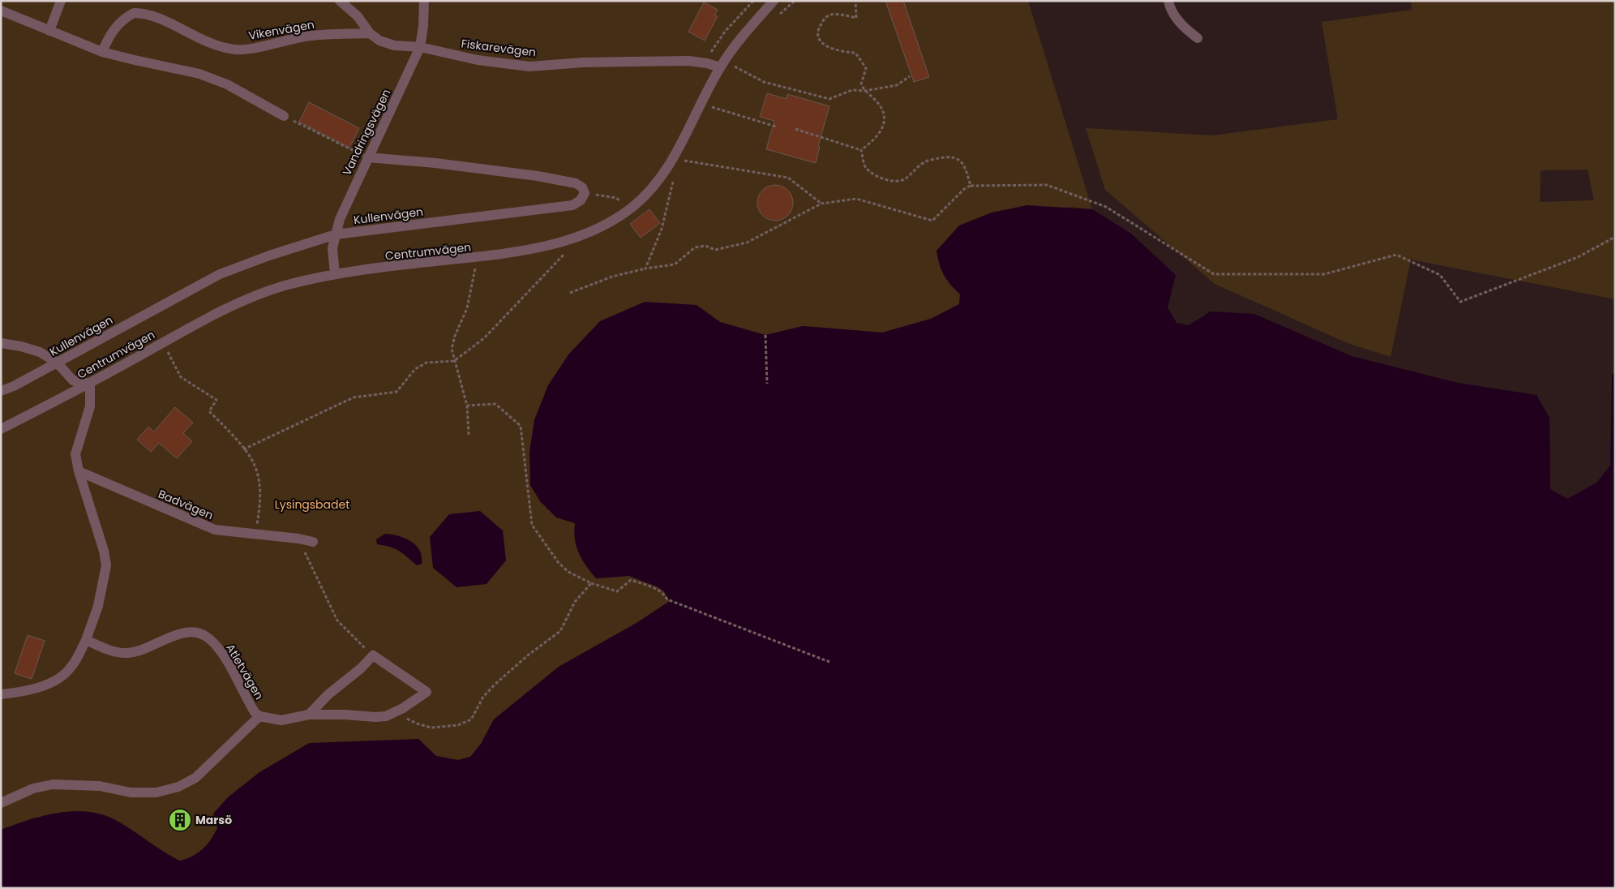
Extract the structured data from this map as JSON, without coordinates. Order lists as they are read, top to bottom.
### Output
{
  "streets": {
    "lane": [
      "Vikenvägen",
      "Fiskarevägen",
      "Vandringsvägen",
      "Kullenvägen",
      "Centrumvägen",
      "Badvägen",
      "Atletvägen"
    ]
  },
  "crossings": [
    ["Vikenvägen", "Fiskarevägen"],
    ["Fiskarevägen", "Vandringsvägen"],
    ["Fiskarevägen", "Centrumvägen"],
    ["Vandringsvägen", "Kullenvägen"],
    ["Vandringsvägen", "Centrumvägen"]
  ],
  "parks": ["Lysingsbadet"],
  "places": {
    "building": ["Marsö"]
  }
}
